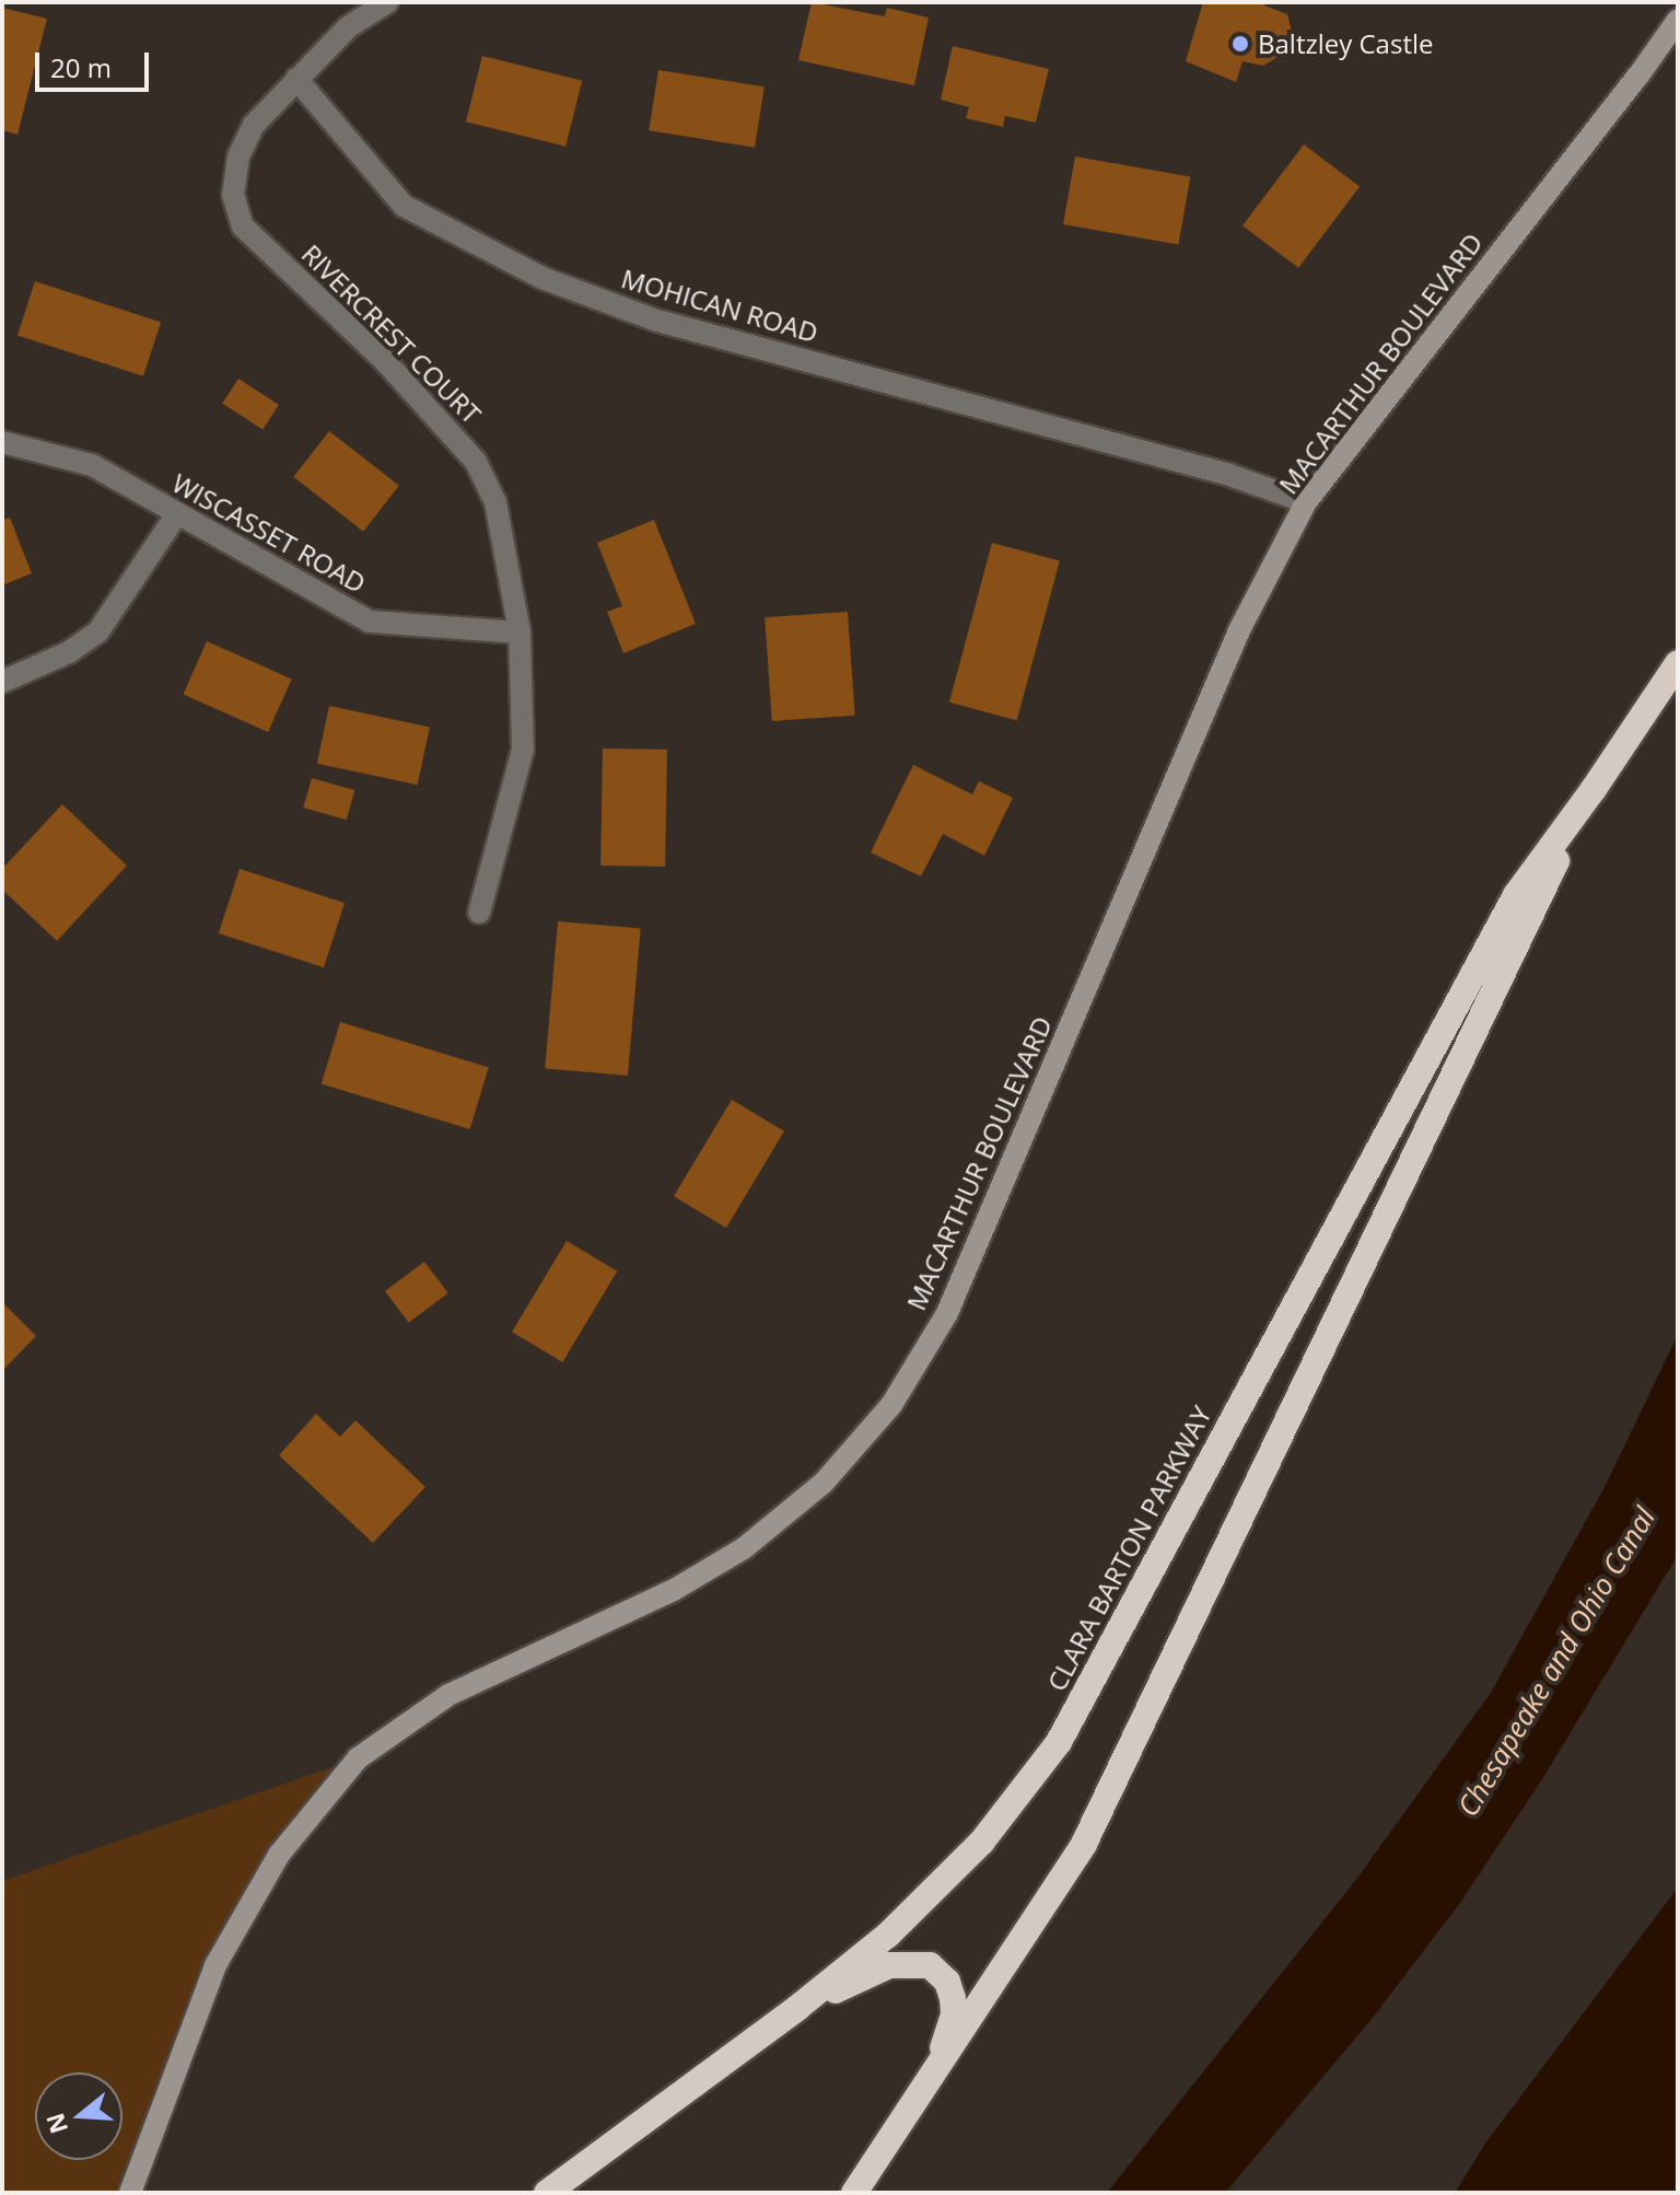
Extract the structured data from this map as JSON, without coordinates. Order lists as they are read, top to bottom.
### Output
{
  "streets": {
    "highway": ["CLARA BARTON PARKWAY"],
    "main road": ["MACARTHUR BOULEVARD"],
    "street": ["MOHICAN ROAD", "RIVERCREST COURT", "WISCASSET ROAD"]
  },
  "crossings": [
    ["MOHICAN ROAD", "RIVERCREST COURT"],
    ["MOHICAN ROAD", "MACARTHUR BOULEVARD"],
    ["RIVERCREST COURT", "WISCASSET ROAD"]
  ],
  "water": ["Chesapeake and Ohio Canal"],
  "places": ["Baltzley Castle"],
  "scale_bar": "20 m",
  "north": "left"
}
